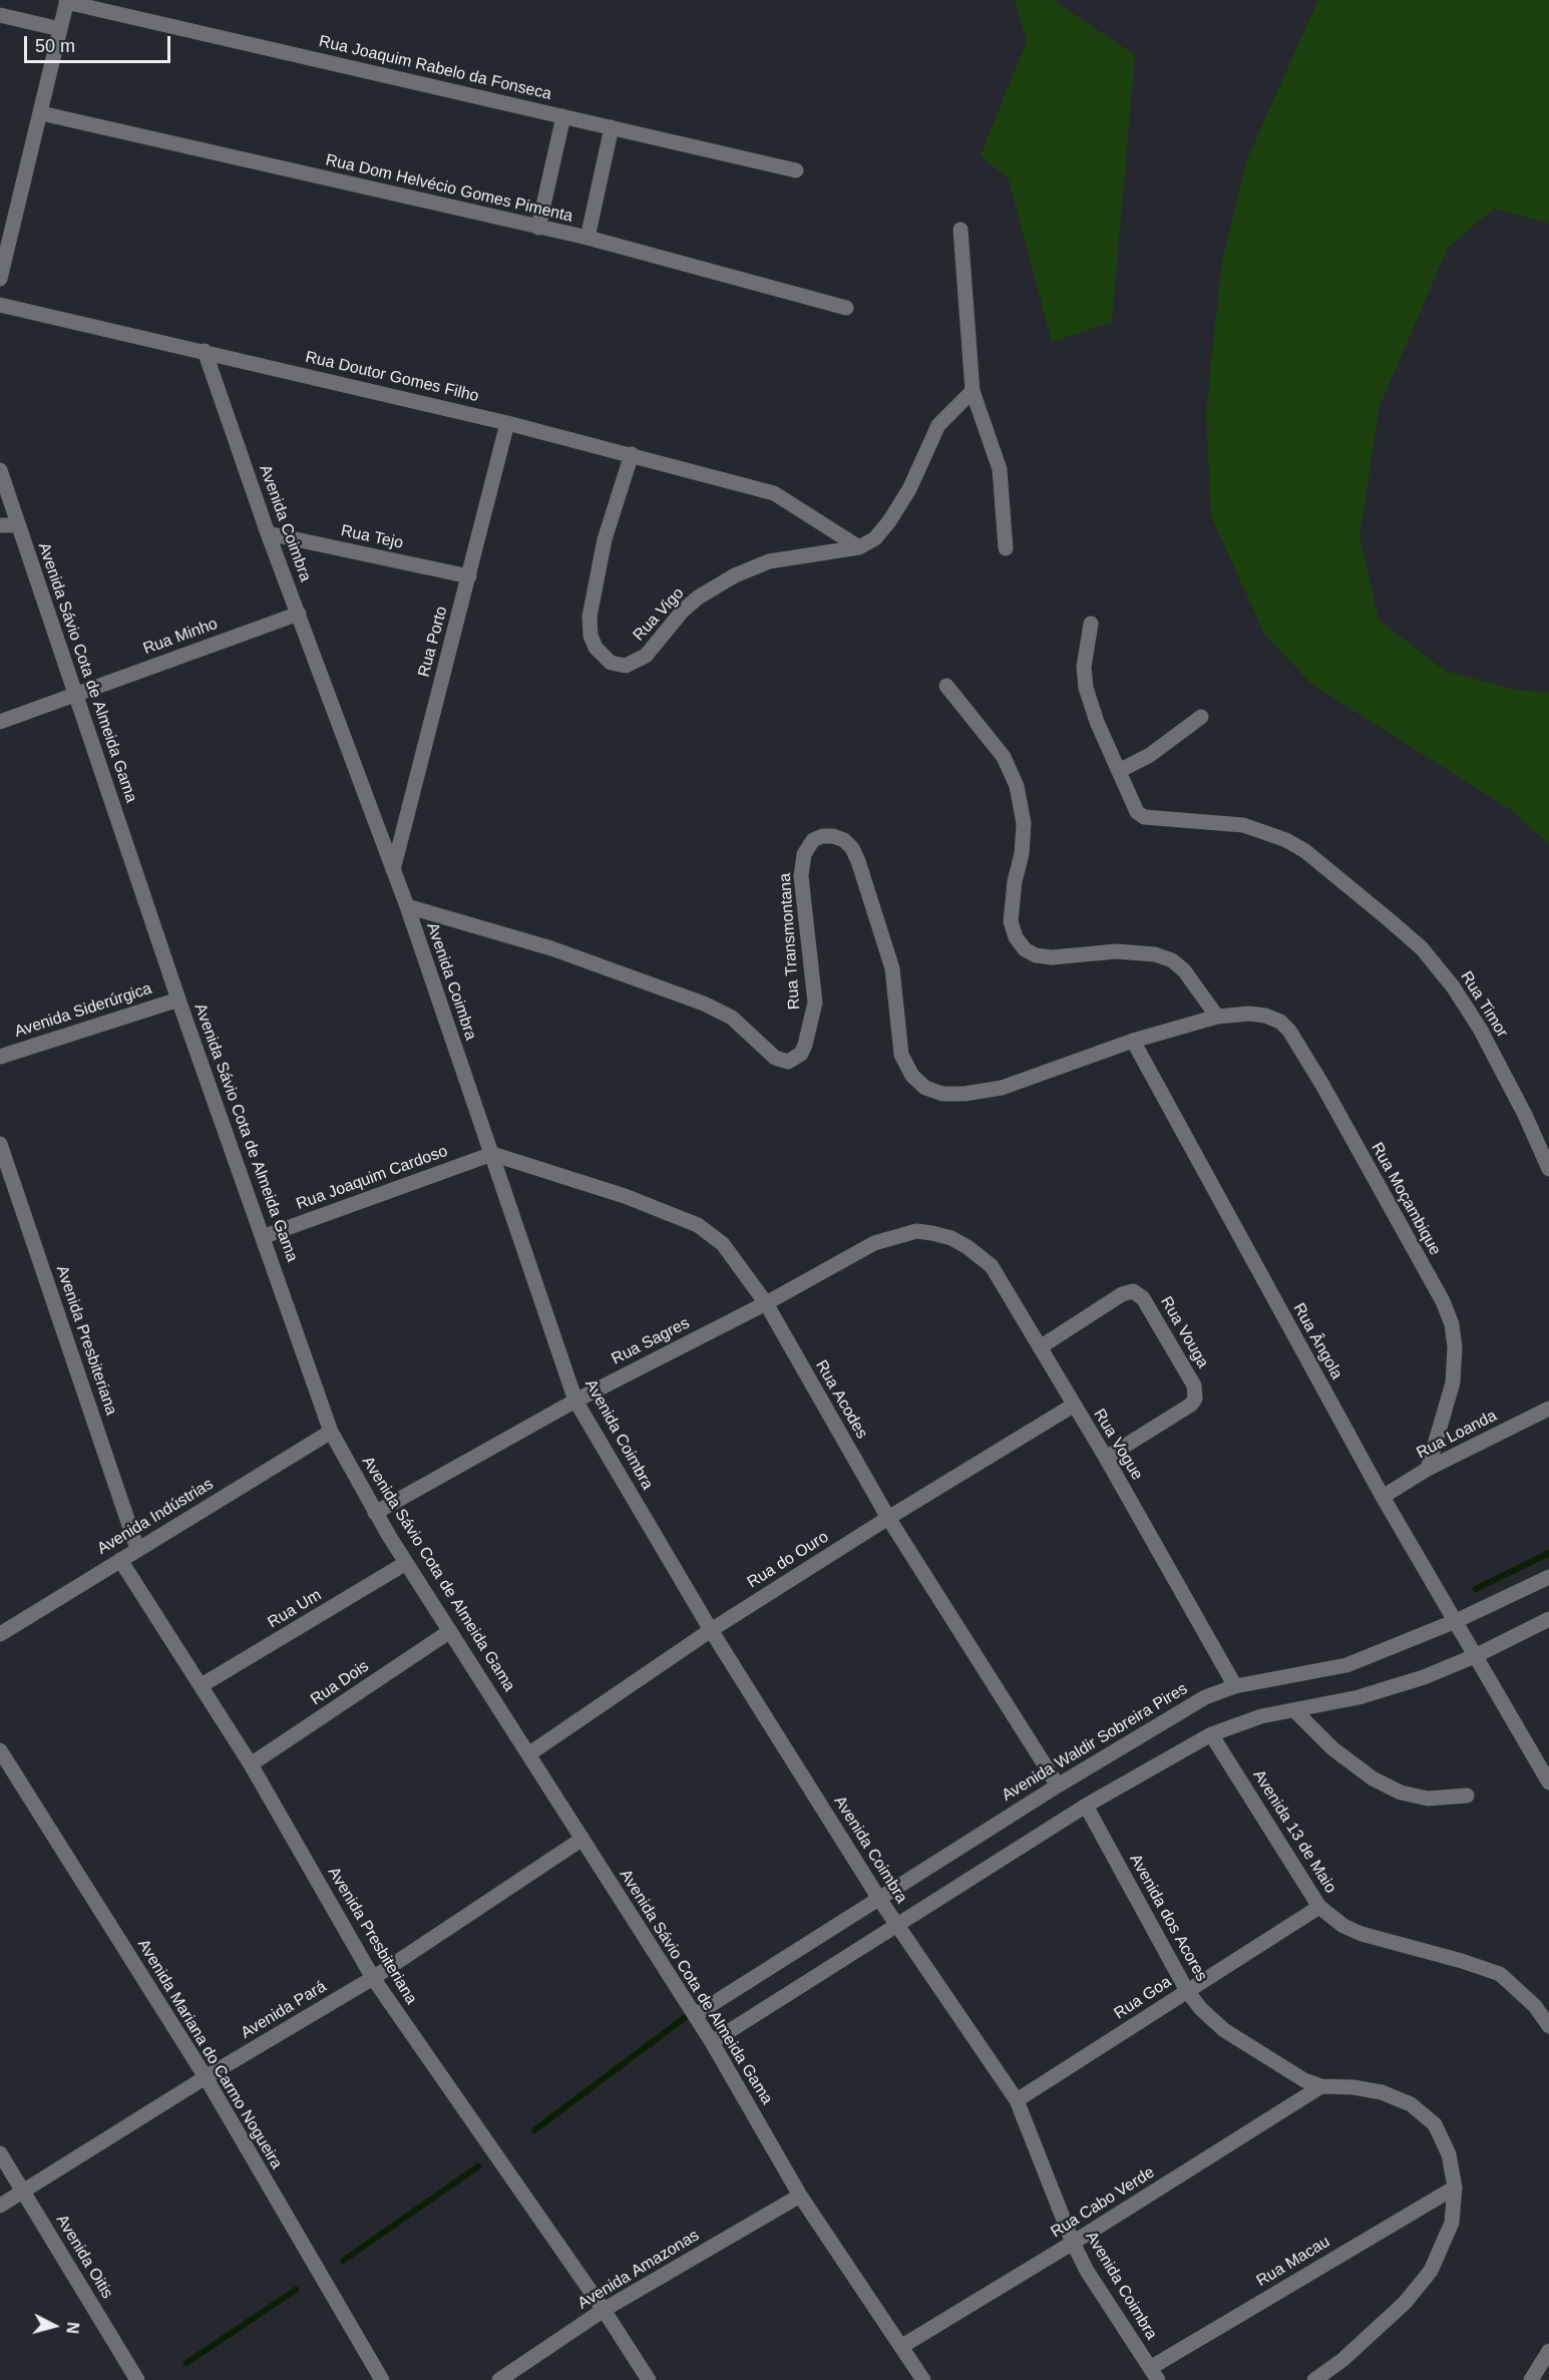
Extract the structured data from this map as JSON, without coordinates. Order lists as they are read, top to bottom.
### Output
{
  "streets": {
    "street": [
      "Rua Joaquim Rabelo da Fonseca",
      "Rua Dom Helvécio Gomes Pimenta",
      "Rua Doutor Gomes Filho",
      "Avenida Coimbra",
      "Rua Tejo",
      "Rua Vigo",
      "Rua Minho",
      "Rua Porto",
      "Avenida Sávio Cota de Almeida Gama",
      "Rua Transmontana",
      "Rua Timor",
      "Avenida Siderúrgica",
      "Rua Joaquim Cardoso",
      "Rua Moçambique",
      "Rua Vouga",
      "Avenida Presbiteriana",
      "Rua Sagres",
      "Rua Ângola",
      "Rua Acodes",
      "Rua Loanda",
      "Rua Vogue",
      "Avenida Indústrias",
      "Rua do Ouro",
      "Rua Um",
      "Rua Dois",
      "Avenida Waldir Sobreira Pires",
      "Avenida 13 de Maio",
      "Avenida dos Acores",
      "Rua Goa",
      "Avenida Pará",
      "Avenida Mariana do Carmo Nogueira",
      "Rua Cabo Verde",
      "Avenida Oitis",
      "Rua Macau",
      "Avenida Amazonas"
    ]
  },
  "crossings": [
    ["Rua Doutor Gomes Filho", "Avenida Coimbra"],
    ["Rua Doutor Gomes Filho", "Rua Vigo"],
    ["Rua Doutor Gomes Filho", "Rua Porto"],
    ["Avenida Coimbra", "Rua Tejo"],
    ["Avenida Coimbra", "Rua Minho"],
    ["Avenida Coimbra", "Rua Porto"],
    ["Avenida Coimbra", "Rua Transmontana"],
    ["Avenida Coimbra", "Rua Joaquim Cardoso"],
    ["Avenida Coimbra", "Rua Sagres"],
    ["Avenida Coimbra", "Rua Acodes"],
    ["Avenida Coimbra", "Rua do Ouro"],
    ["Avenida Coimbra", "Avenida Waldir Sobreira Pires"],
    ["Avenida Coimbra", "Rua Goa"],
    ["Avenida Coimbra", "Rua Cabo Verde"],
    ["Avenida Coimbra", "Rua Macau"],
    ["Rua Tejo", "Rua Porto"],
    ["Rua Minho", "Avenida Sávio Cota de Almeida Gama"],
    ["Avenida Sávio Cota de Almeida Gama", "Avenida Siderúrgica"],
    ["Avenida Sávio Cota de Almeida Gama", "Rua Joaquim Cardoso"],
    ["Avenida Sávio Cota de Almeida Gama", "Rua Sagres"],
    ["Avenida Sávio Cota de Almeida Gama", "Avenida Indústrias"],
    ["Avenida Sávio Cota de Almeida Gama", "Rua do Ouro"],
    ["Avenida Sávio Cota de Almeida Gama", "Rua Um"],
    ["Avenida Sávio Cota de Almeida Gama", "Rua Dois"],
    ["Avenida Sávio Cota de Almeida Gama", "Avenida Waldir Sobreira Pires"],
    ["Avenida Sávio Cota de Almeida Gama", "Avenida Pará"],
    ["Avenida Sávio Cota de Almeida Gama", "Rua Cabo Verde"],
    ["Avenida Sávio Cota de Almeida Gama", "Avenida Amazonas"],
    ["Rua Transmontana", "Rua Moçambique"],
    ["Rua Transmontana", "Rua Ângola"],
    ["Rua Joaquim Cardoso", "Rua Acodes"],
    ["Rua Moçambique", "Rua Ângola"],
    ["Rua Moçambique", "Rua Loanda"],
    ["Rua Vouga", "Rua Vogue"],
    ["Avenida Presbiteriana", "Avenida Indústrias"],
    ["Avenida Presbiteriana", "Rua Um"],
    ["Avenida Presbiteriana", "Rua Dois"],
    ["Avenida Presbiteriana", "Avenida Pará"],
    ["Avenida Presbiteriana", "Avenida Amazonas"],
    ["Rua Sagres", "Rua Acodes"],
    ["Rua Sagres", "Rua Vogue"],
    ["Rua Ângola", "Rua Loanda"],
    ["Rua Ângola", "Avenida Waldir Sobreira Pires"],
    ["Rua Acodes", "Rua do Ouro"],
    ["Rua Acodes", "Avenida Waldir Sobreira Pires"],
    ["Rua Vogue", "Rua do Ouro"],
    ["Rua Vogue", "Avenida Waldir Sobreira Pires"],
    ["Avenida 13 de Maio", "Rua Goa"],
    ["Avenida dos Acores", "Rua Goa"],
    ["Avenida dos Acores", "Rua Cabo Verde"],
    ["Avenida dos Acores", "Rua Macau"],
    ["Avenida Pará", "Avenida Mariana do Carmo Nogueira"],
    ["Avenida Pará", "Avenida Oitis"]
  ],
  "scale_bar": "50 m",
  "north": "right"
}
